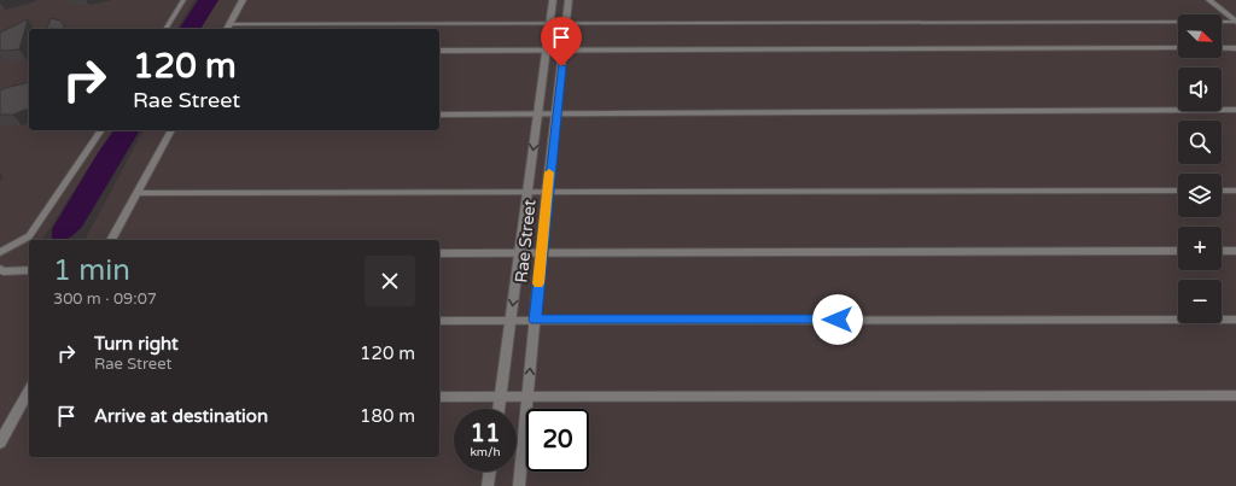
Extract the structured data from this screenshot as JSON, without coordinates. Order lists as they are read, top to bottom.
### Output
{
  "streets": {
    "street": ["Rae Street"]
  },
  "north": "bottom right",
  "page": {
    "map_buttons": ["+", "−"],
    "turn": ["120 m", "Rae Street"],
    "heading": ["1 min", "300 m · 09:07"],
    "list": [
      {
        "name": "Turn right",
        "note": "Rae Street",
        "value": "120 m"
      },
      {
        "name": "Arrive at destination",
        "value": "180 m"
      }
    ],
    "speed": "11 km/h",
    "limit": "20"
  }
}
